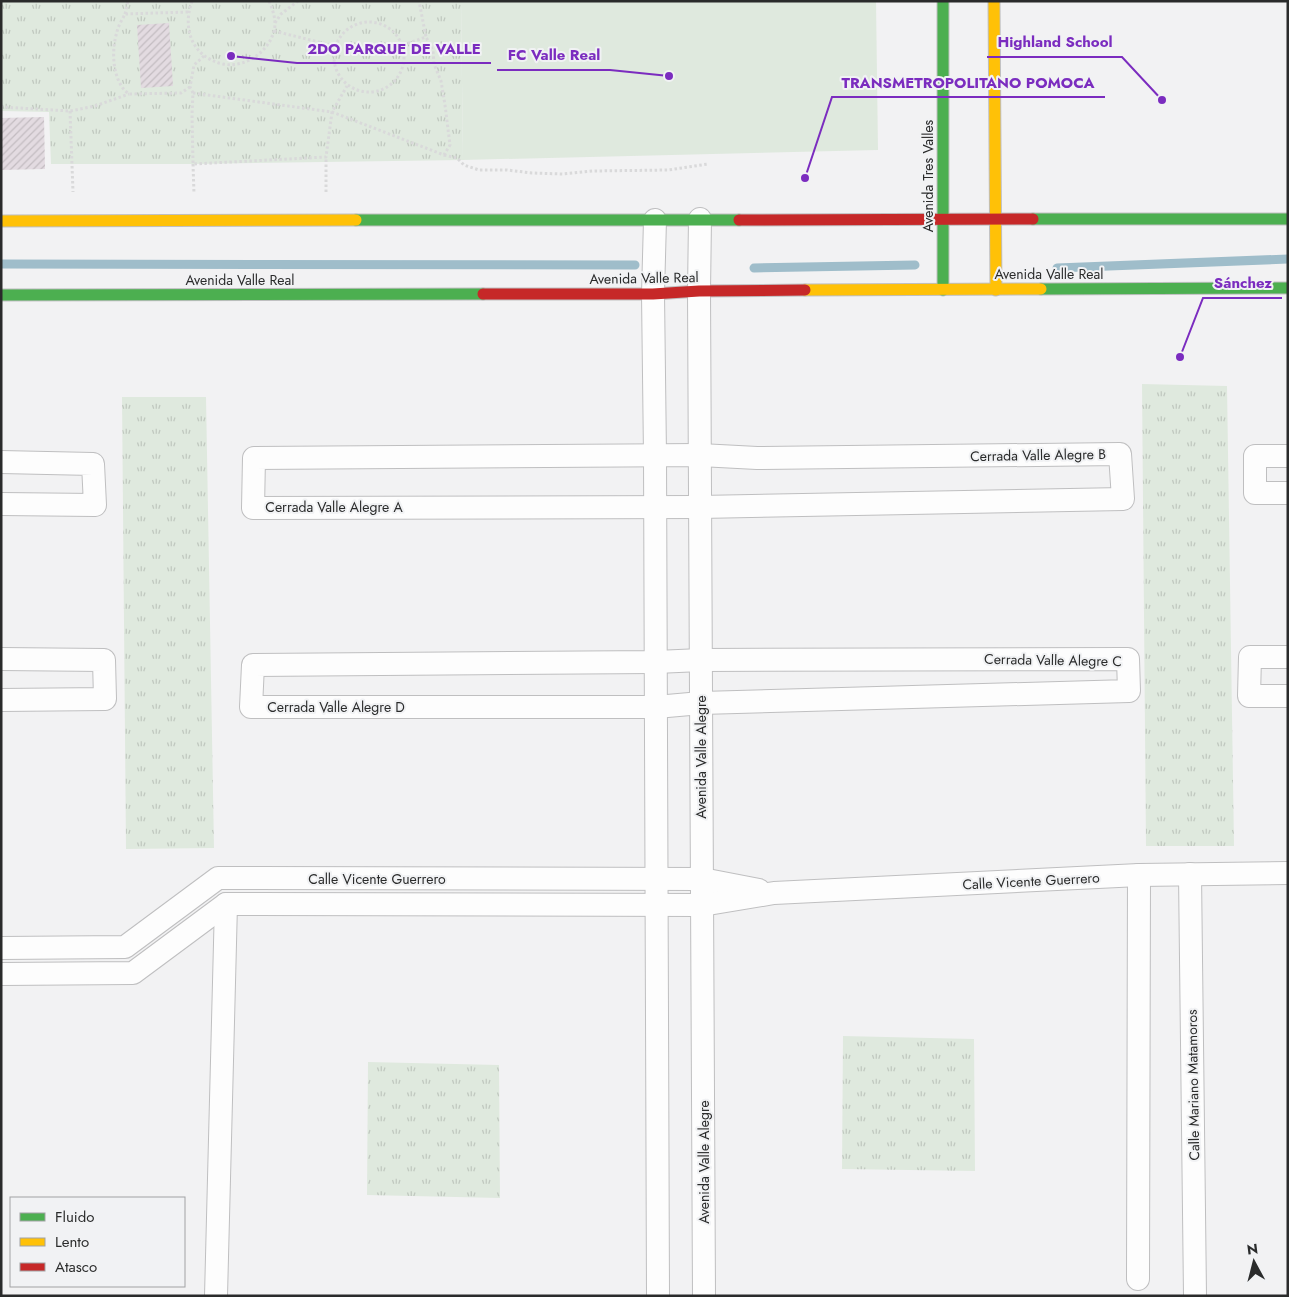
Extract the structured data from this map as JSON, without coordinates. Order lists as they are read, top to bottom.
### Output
{
  "streets": {
    "street": [
      "Avenida Tres Valles",
      "Avenida Valle Real",
      "Cerrada Valle Alegre B",
      "Cerrada Valle Alegre A",
      "Cerrada Valle Alegre C",
      "Cerrada Valle Alegre D",
      "Avenida Valle Alegre",
      "Calle Vicente Guerrero",
      "Calle Mariano Matamoros"
    ]
  },
  "crossings": [
    ["Avenida Tres Valles", "Avenida Valle Real"],
    ["Avenida Valle Real", "Avenida Valle Alegre"],
    ["Cerrada Valle Alegre B", "Cerrada Valle Alegre A"],
    ["Cerrada Valle Alegre B", "Avenida Valle Alegre"],
    ["Cerrada Valle Alegre C", "Cerrada Valle Alegre D"],
    ["Cerrada Valle Alegre C", "Avenida Valle Alegre"],
    ["Avenida Valle Alegre", "Calle Vicente Guerrero"],
    ["Calle Vicente Guerrero", "Calle Mariano Matamoros"]
  ],
  "places": [
    "2DO PARQUE DE VALLE",
    "FC Valle Real",
    "Highland School",
    "TRANSMETROPOLITANO POMOCA",
    "Sánchez"
  ],
  "legend": ["Fluido", "Lento", "Atasco"],
  "north": "top"
}
